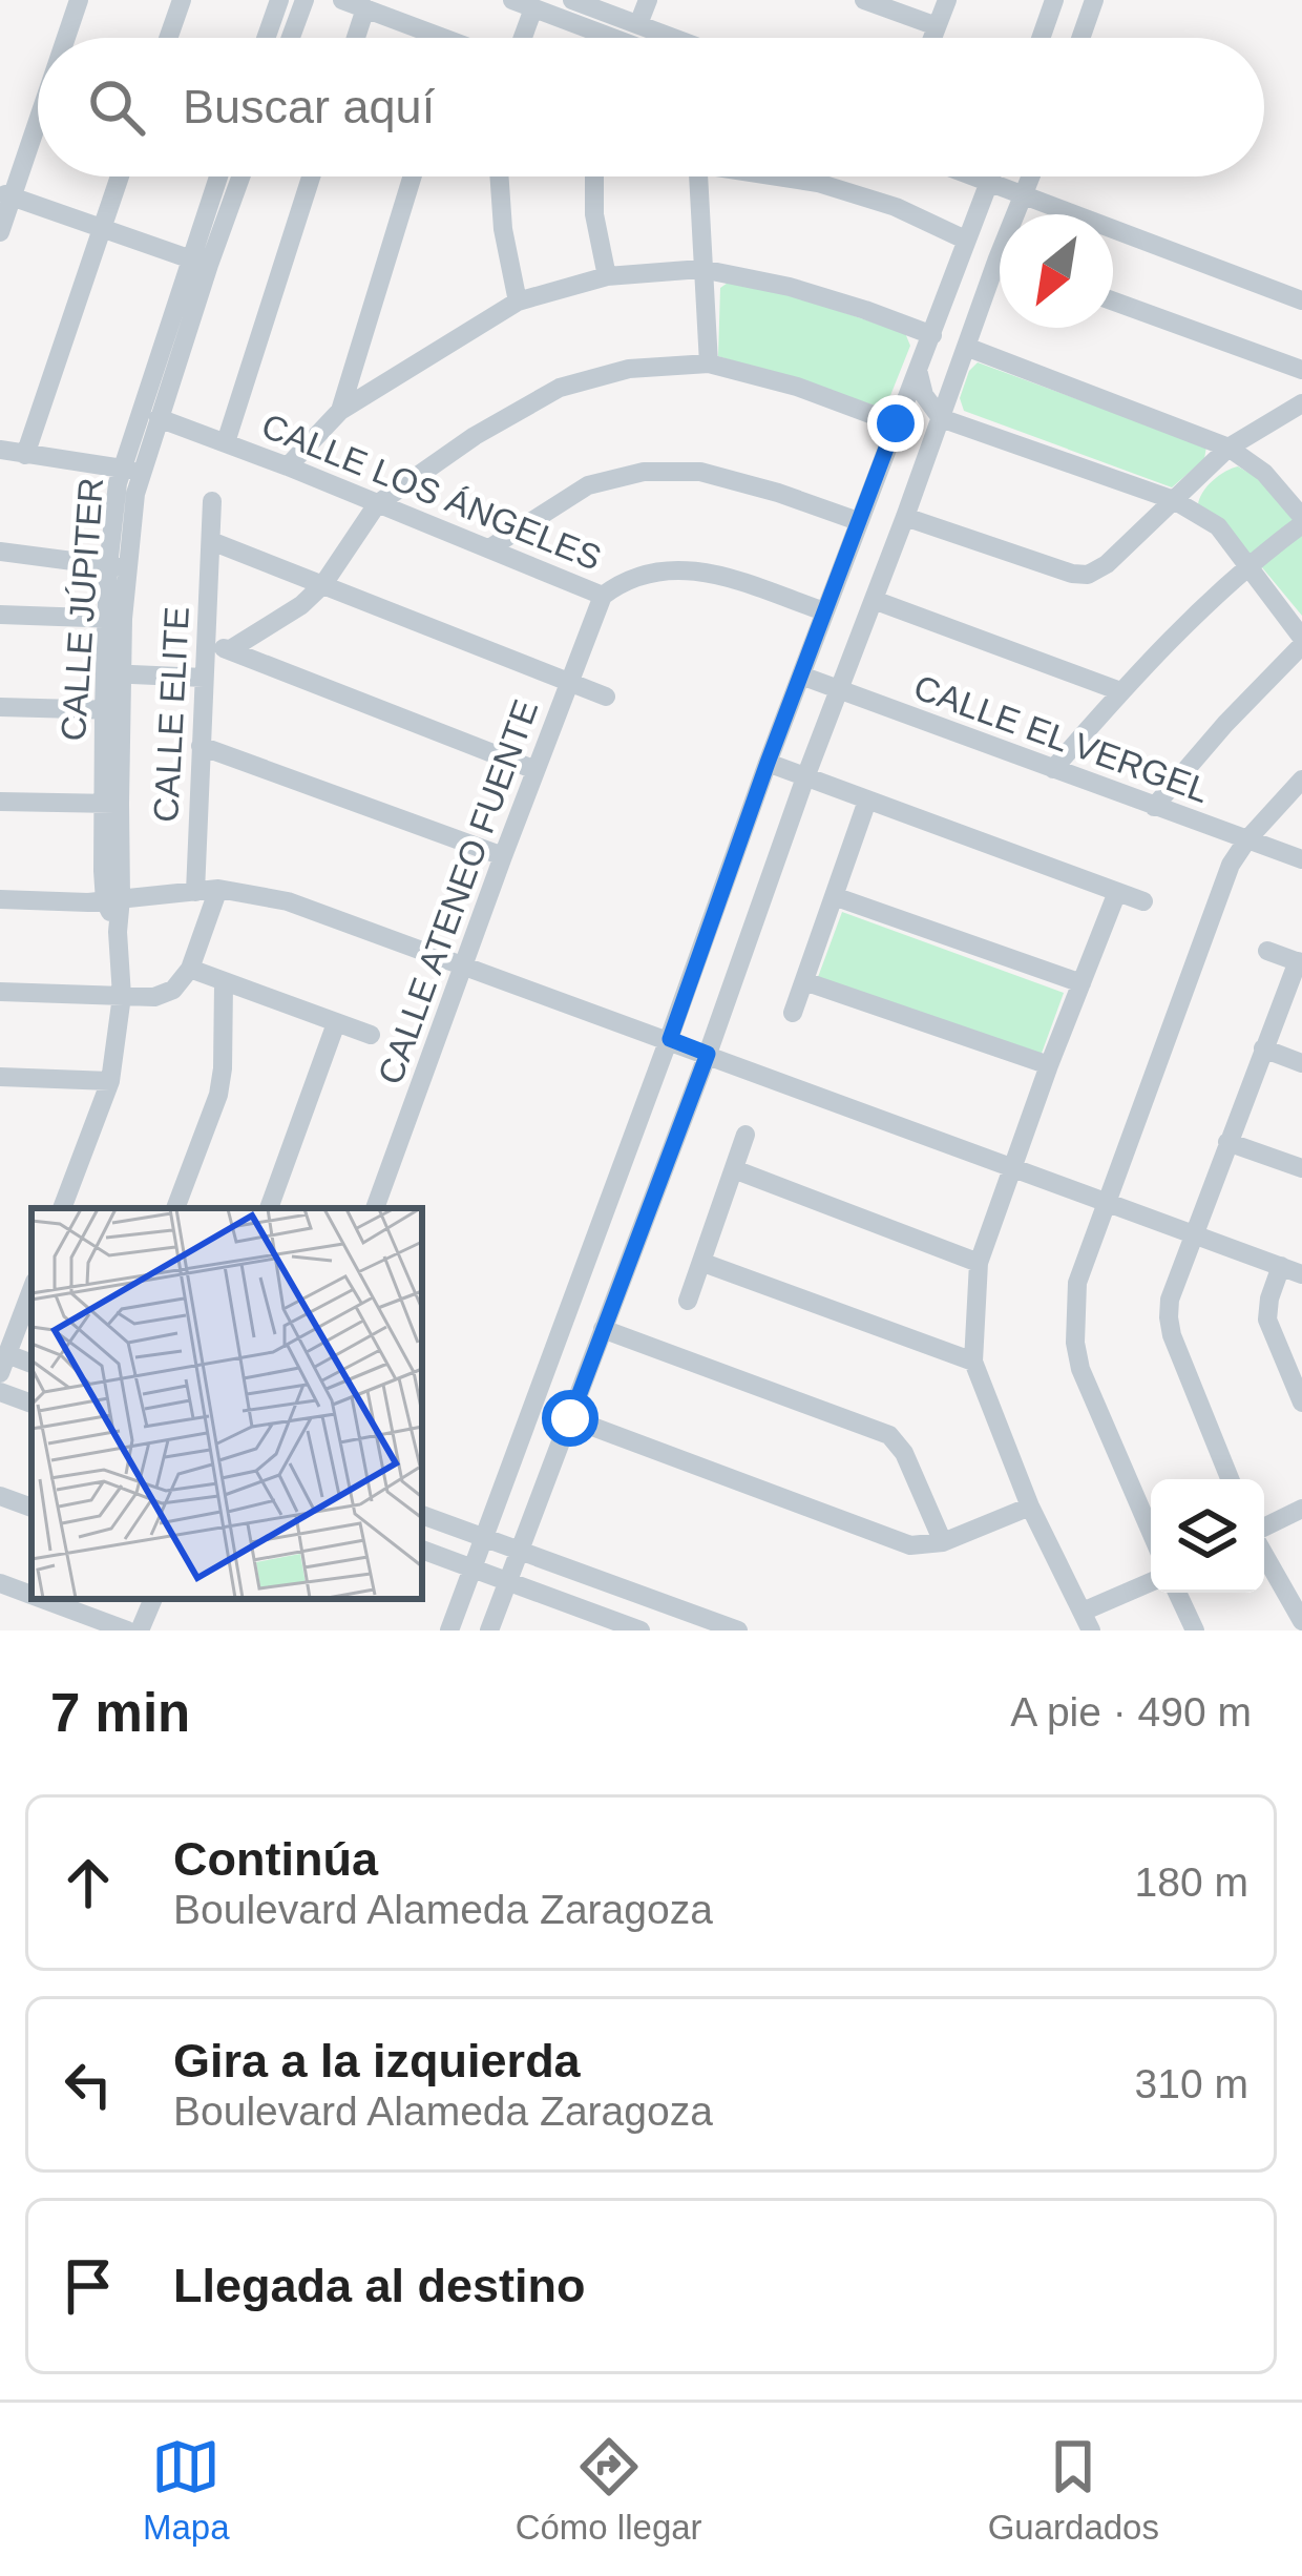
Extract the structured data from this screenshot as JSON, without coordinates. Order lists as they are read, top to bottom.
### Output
{
  "streets": {
    "street": [
      "CALLE LOS ÁNGELES",
      "CALLE JÚPITER",
      "CALLE ELITE",
      "CALLE EL VERGEL",
      "CALLE ATENEO FUENTE"
    ]
  },
  "crossings": [
    ["CALLE LOS ÁNGELES", "CALLE JÚPITER"],
    ["CALLE LOS ÁNGELES", "CALLE ATENEO FUENTE"]
  ],
  "north": "bottom left",
  "page": {
    "search": "Buscar aquí",
    "heading": ["7 min", "A pie · 490 m"],
    "list": [
      ["Continúa", "Boulevard Alameda Zaragoza", "180 m"],
      ["Gira a la izquierda", "Boulevard Alameda Zaragoza", "310 m"],
      "Llegada al destino"
    ],
    "nav": ["Mapa", "Cómo llegar", "Guardados"]
  }
}
